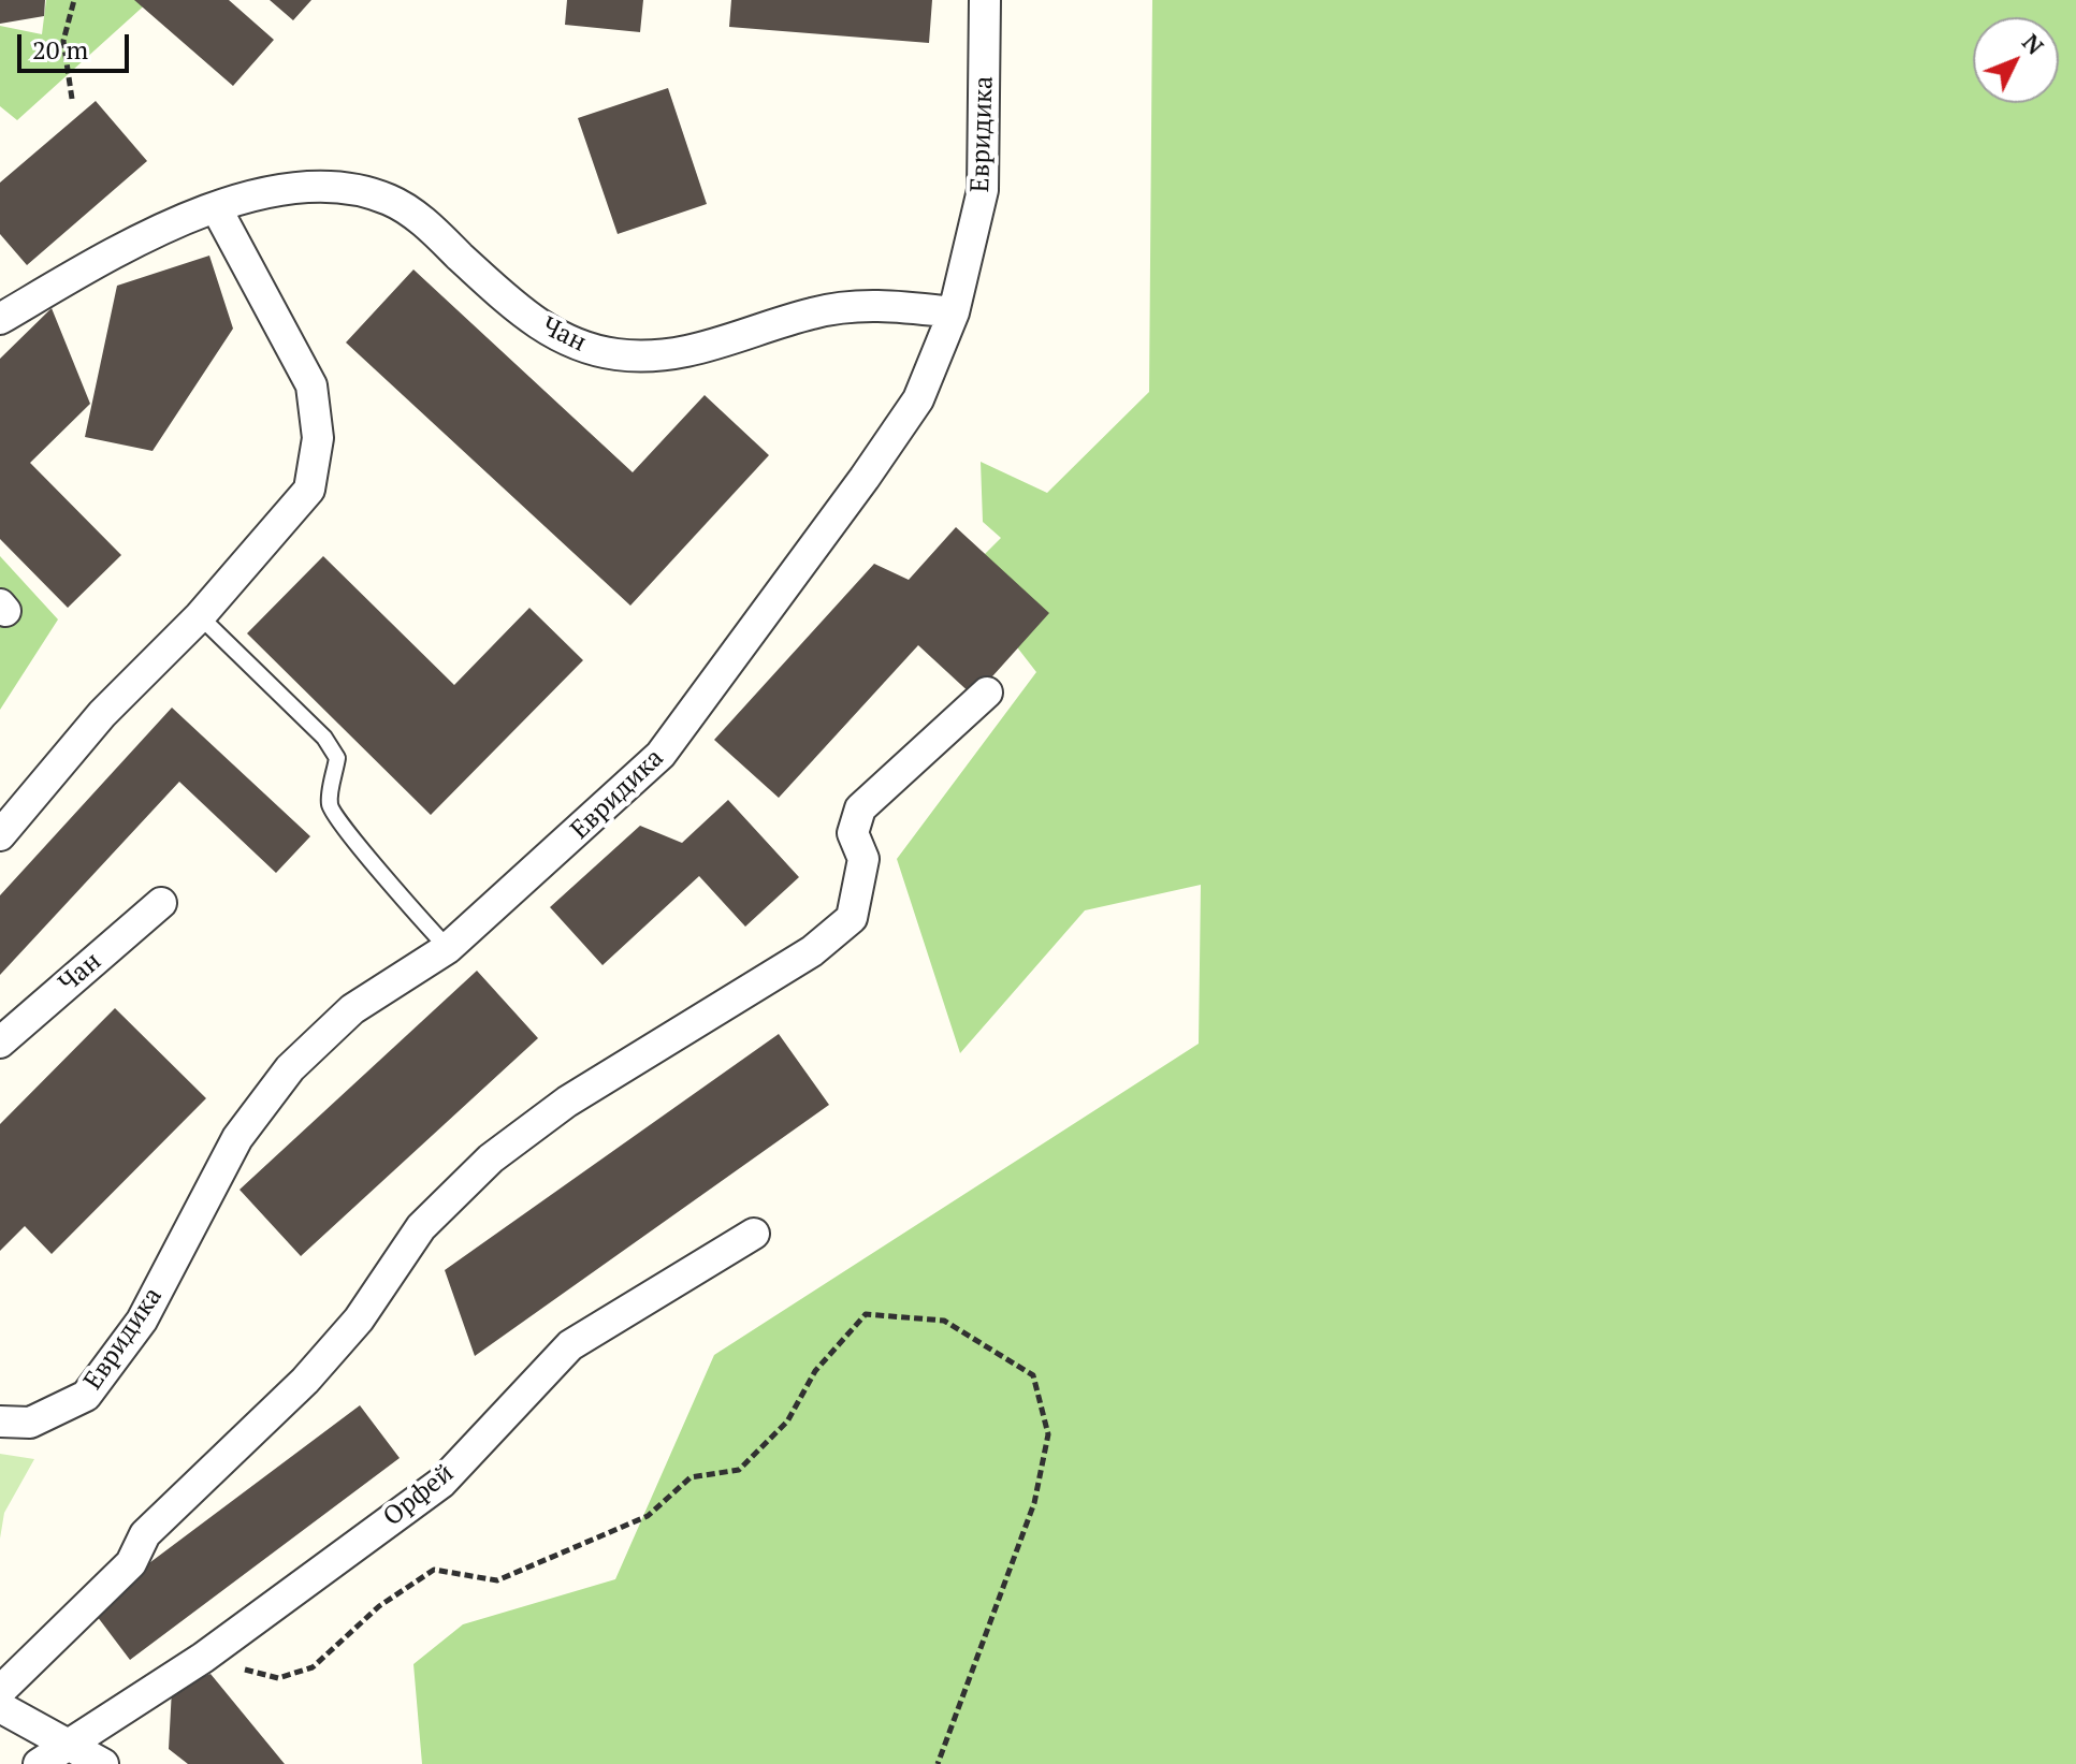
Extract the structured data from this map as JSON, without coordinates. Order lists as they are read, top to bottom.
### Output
{
  "streets": {
    "street": ["Евридика", "Чан", "Орфей"]
  },
  "crossings": [
    ["Евридика", "Чан"]
  ],
  "scale_bar": "20 m",
  "north": "top right"
}
